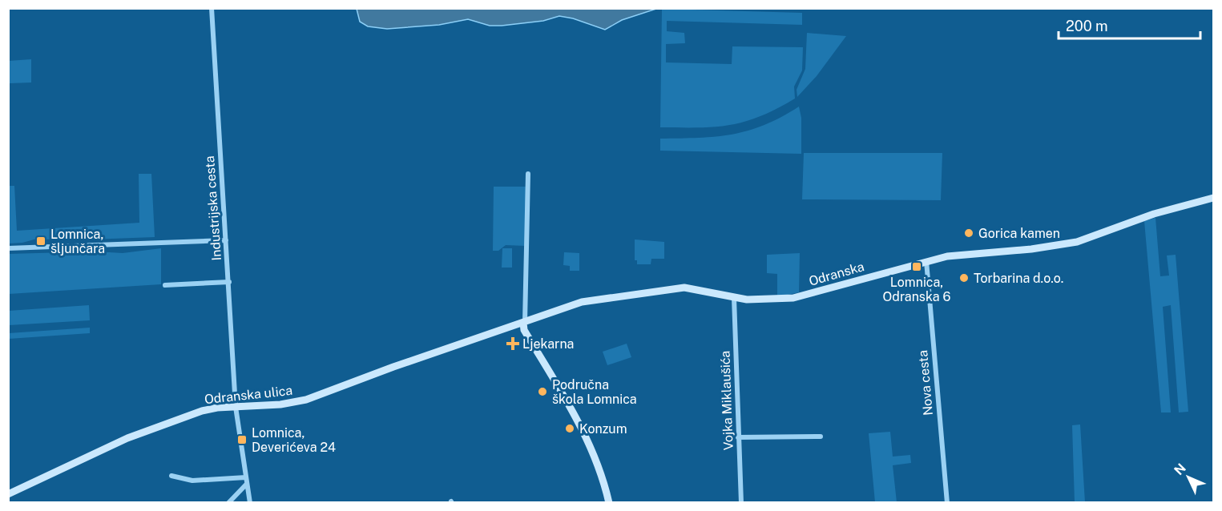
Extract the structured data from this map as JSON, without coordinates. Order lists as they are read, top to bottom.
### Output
{
  "streets": {
    "street": [
      "Industrijska cesta",
      "Odranska",
      "Nova cesta",
      "Odranska ulica",
      "Vojka Miklaušića"
    ]
  },
  "crossings": [
    ["Industrijska cesta", "Odranska ulica"],
    ["Odranska", "Nova cesta"],
    ["Odranska", "Odranska ulica"],
    ["Odranska", "Vojka Miklaušića"]
  ],
  "places": {
    "other": [
      "Gorica kamen",
      "Torbarina d.o.o.",
      "Područna škola Lomnica",
      "Konzum"
    ],
    "transit": ["Lomnica, šljunčara", "Lomnica, Odranska 6", "Lomnica, Deverićeva 24"],
    "health": ["Ljekarna"]
  },
  "scale_bar": "200 m",
  "north": "top left"
}
